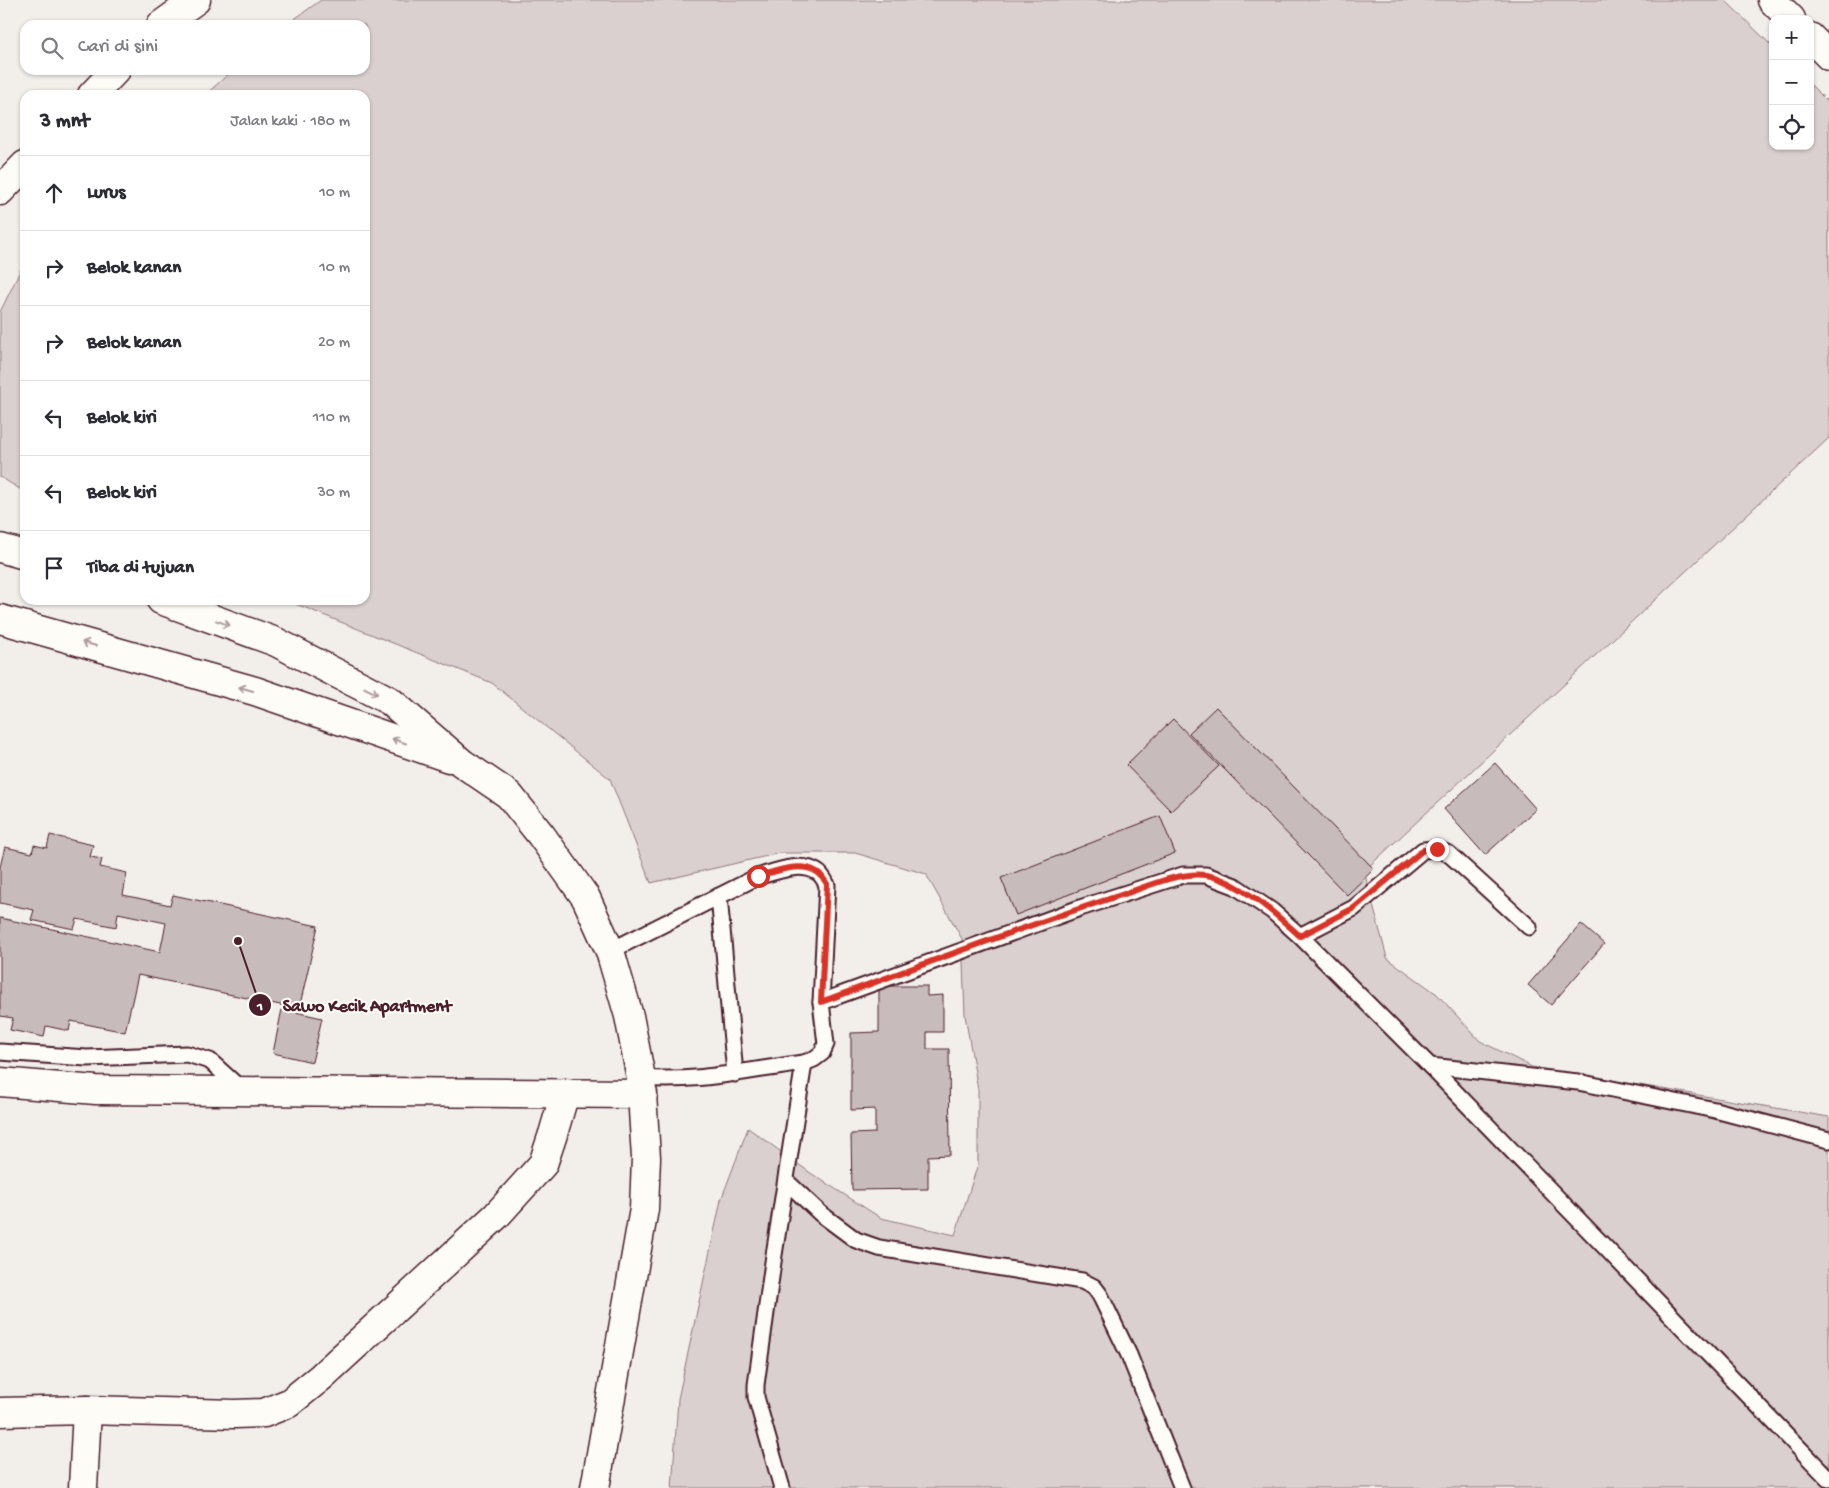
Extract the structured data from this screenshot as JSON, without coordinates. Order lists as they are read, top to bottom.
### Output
{
  "places": ["Sawo Kecik Apartment"],
  "page": {
    "map_buttons": ["+", "−"],
    "search": "Cari di sini",
    "heading": ["3 mnt", "Jalan kaki · 180 m"],
    "list": [
      ["Lurus", "10 m"],
      ["Belok kanan", "10 m"],
      ["Belok kanan", "20 m"],
      ["Belok kiri", "110 m"],
      ["Belok kiri", "30 m"],
      "Tiba di tujuan"
    ]
  }
}
